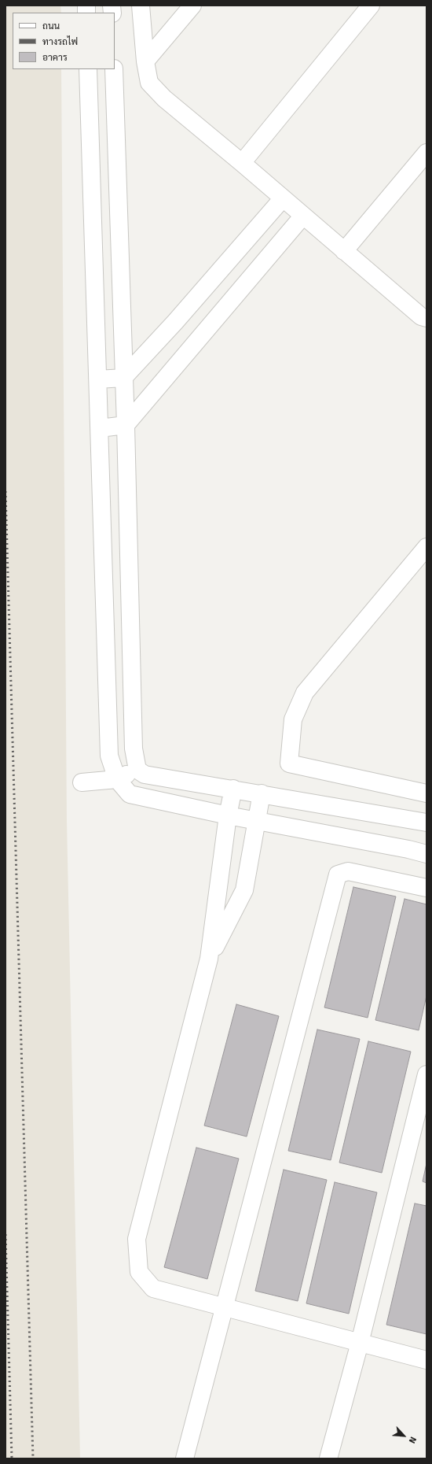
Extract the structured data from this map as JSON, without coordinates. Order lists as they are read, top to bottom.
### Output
{
  "legend": ["ถนน", "ทางรถไฟ", "อาคาร"],
  "north": "bottom right"
}
